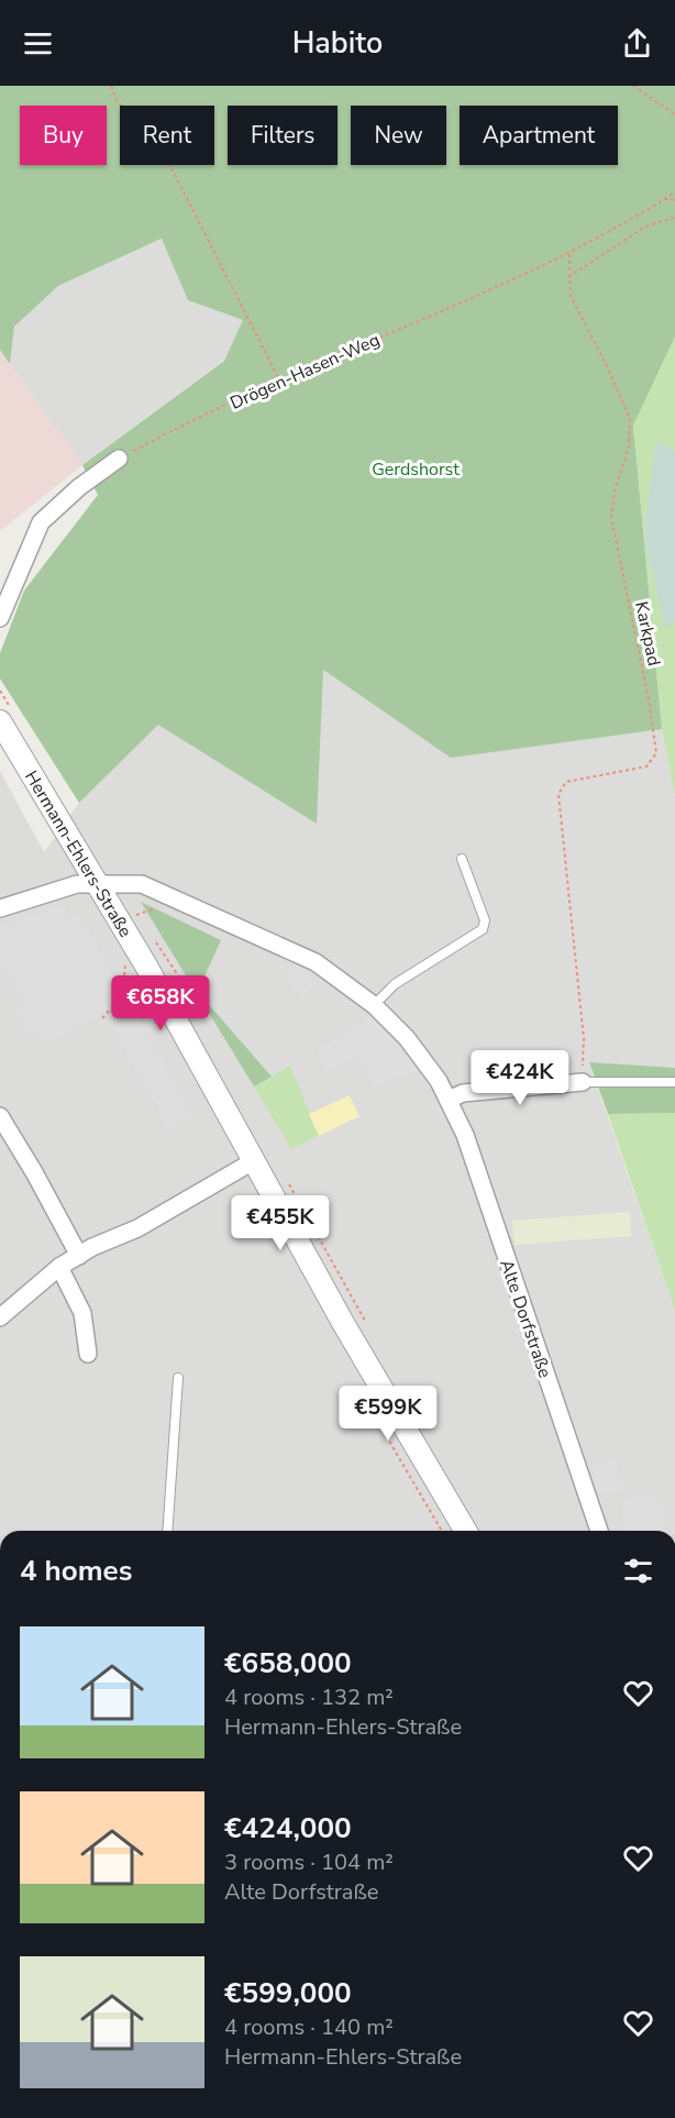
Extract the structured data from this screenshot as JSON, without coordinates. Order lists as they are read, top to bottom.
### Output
{
  "streets": {
    "street": ["Hermann-Ehlers-Straße", "Alte Dorfstraße"],
    "path": ["Drögen-Hasen-Weg", "Karkpad"]
  },
  "crossings": [
    ["Drögen-Hasen-Weg", "Karkpad"],
    ["Hermann-Ehlers-Straße", "Alte Dorfstraße"]
  ],
  "parks": ["Gerdshorst"],
  "page": {
    "header": "Habito",
    "chip": [
      "Buy",
      "Rent",
      "Filters",
      "New",
      "Apartment"
    ],
    "price": [
      "€658K",
      "€424K",
      "€455K",
      "€599K"
    ],
    "heading": "4 homes",
    "list": [
      {
        "name": "€658,000",
        "note": "4 rooms · 132 m² · Hermann-Ehlers-Straße"
      },
      {
        "name": "€424,000",
        "note": "3 rooms · 104 m² · Alte Dorfstraße"
      },
      {
        "name": "€599,000",
        "note": "4 rooms · 140 m² · Hermann-Ehlers-Straße"
      }
    ]
  }
}
